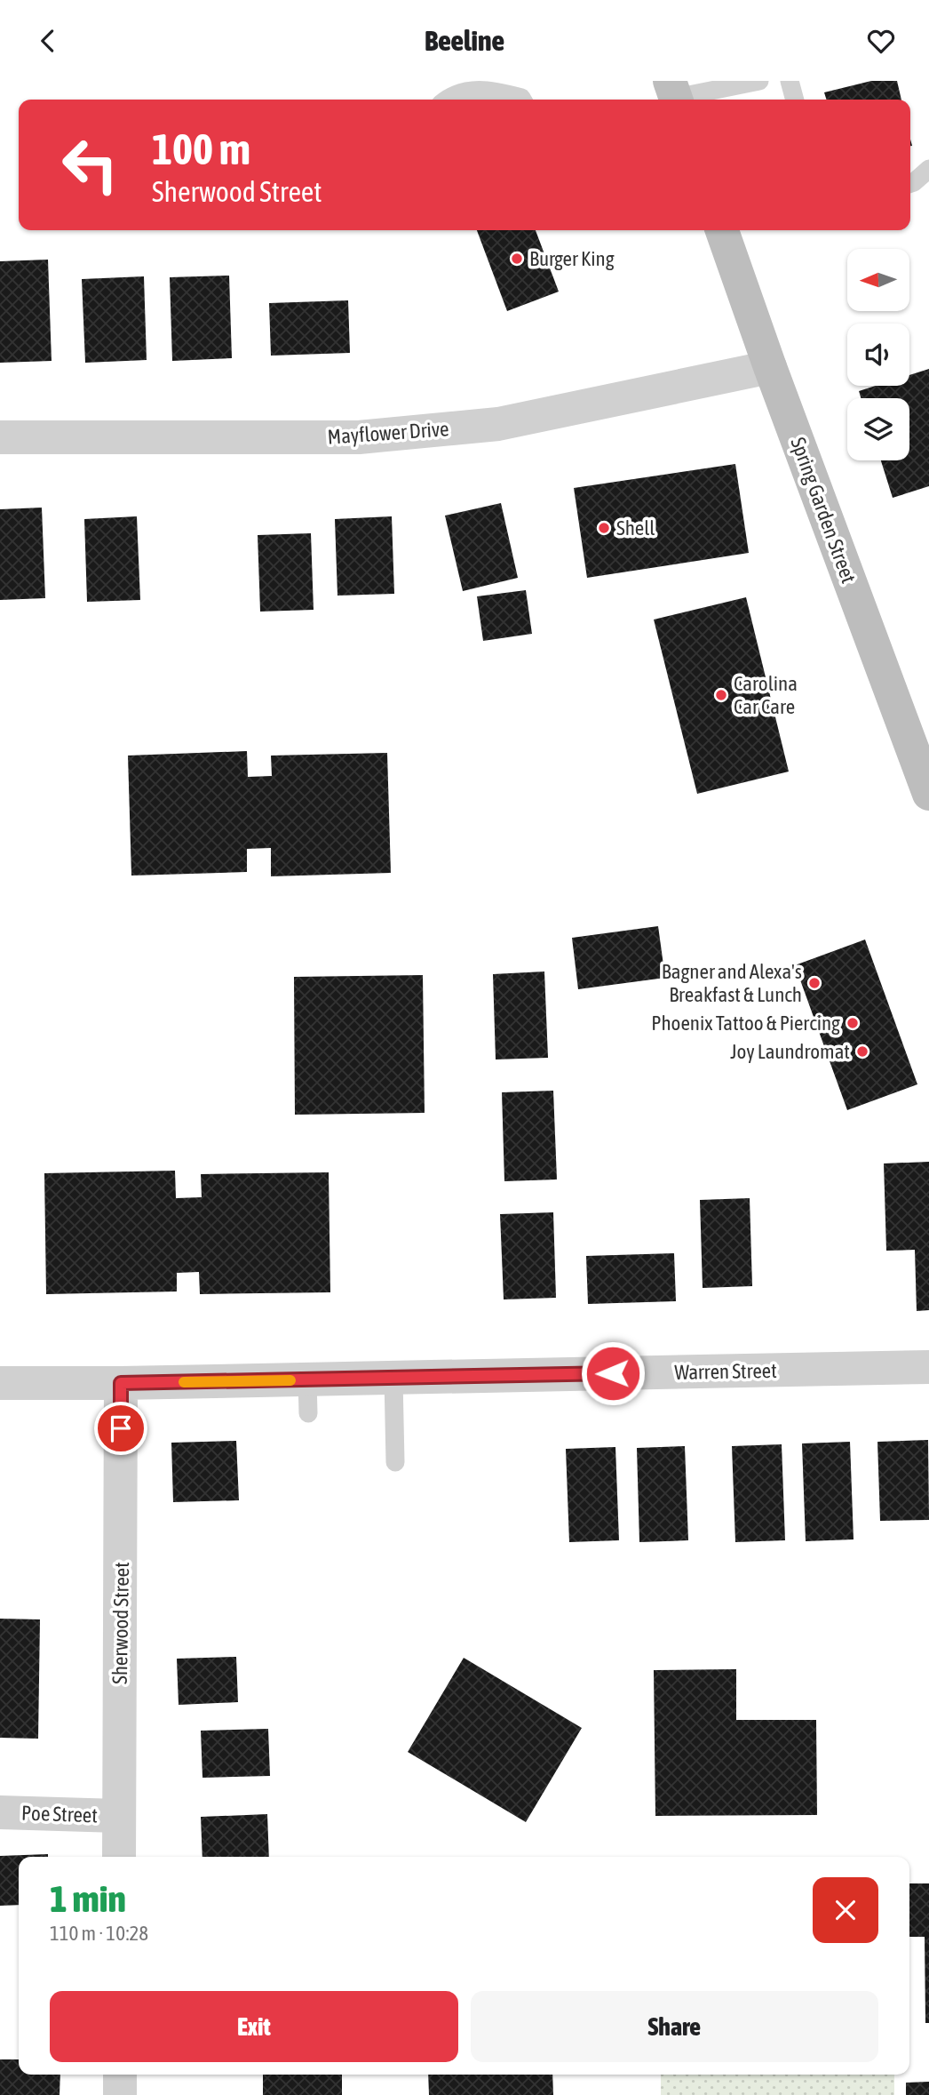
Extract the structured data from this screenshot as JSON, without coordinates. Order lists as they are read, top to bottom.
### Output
{
  "streets": {
    "main road": ["Spring Garden Street"],
    "street": [
      "Mayflower Drive",
      "Warren Street",
      "Sherwood Street",
      "Poe Street"
    ]
  },
  "crossings": [
    ["Mayflower Drive", "Spring Garden Street"],
    ["Warren Street", "Sherwood Street"],
    ["Sherwood Street", "Poe Street"]
  ],
  "places": [
    "Burger King",
    "Shell",
    "Carolina Car Care",
    "Bagner and Alexa's Breakfast & Lunch",
    "Phoenix Tattoo & Piercing",
    "Joy Laundromat"
  ],
  "north": "left",
  "page": {
    "header": "Beeline",
    "turn": ["100 m", "Sherwood Street"],
    "heading": ["1 min", "110 m · 10:28"],
    "buttons": ["Exit", "Share"]
  }
}
